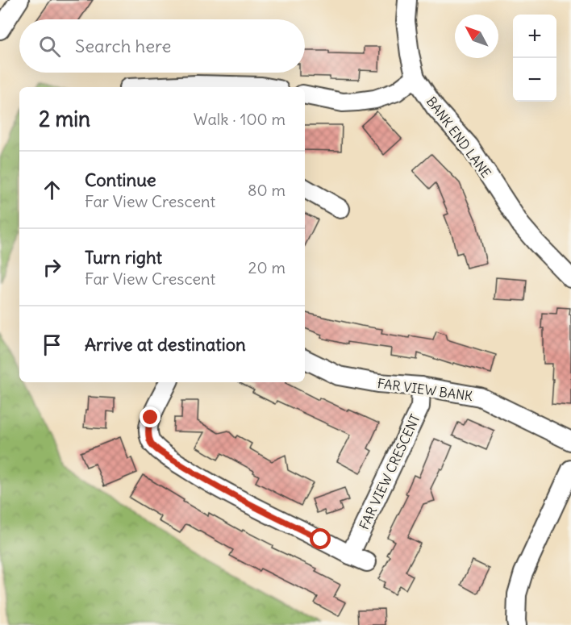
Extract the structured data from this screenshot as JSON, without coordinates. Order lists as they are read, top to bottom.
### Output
{
  "streets": {
    "street": ["BANK END LANE", "FAR VIEW BANK", "FAR VIEW CRESCENT"]
  },
  "crossings": [
    ["FAR VIEW BANK", "FAR VIEW CRESCENT"]
  ],
  "north": "top left",
  "page": {
    "map_buttons": ["+", "−"],
    "search": "Search here",
    "heading": ["2 min", "Walk · 100 m"],
    "list": [
      ["Continue", "Far View Crescent", "80 m"],
      ["Turn right", "Far View Crescent", "20 m"],
      "Arrive at destination"
    ]
  }
}
